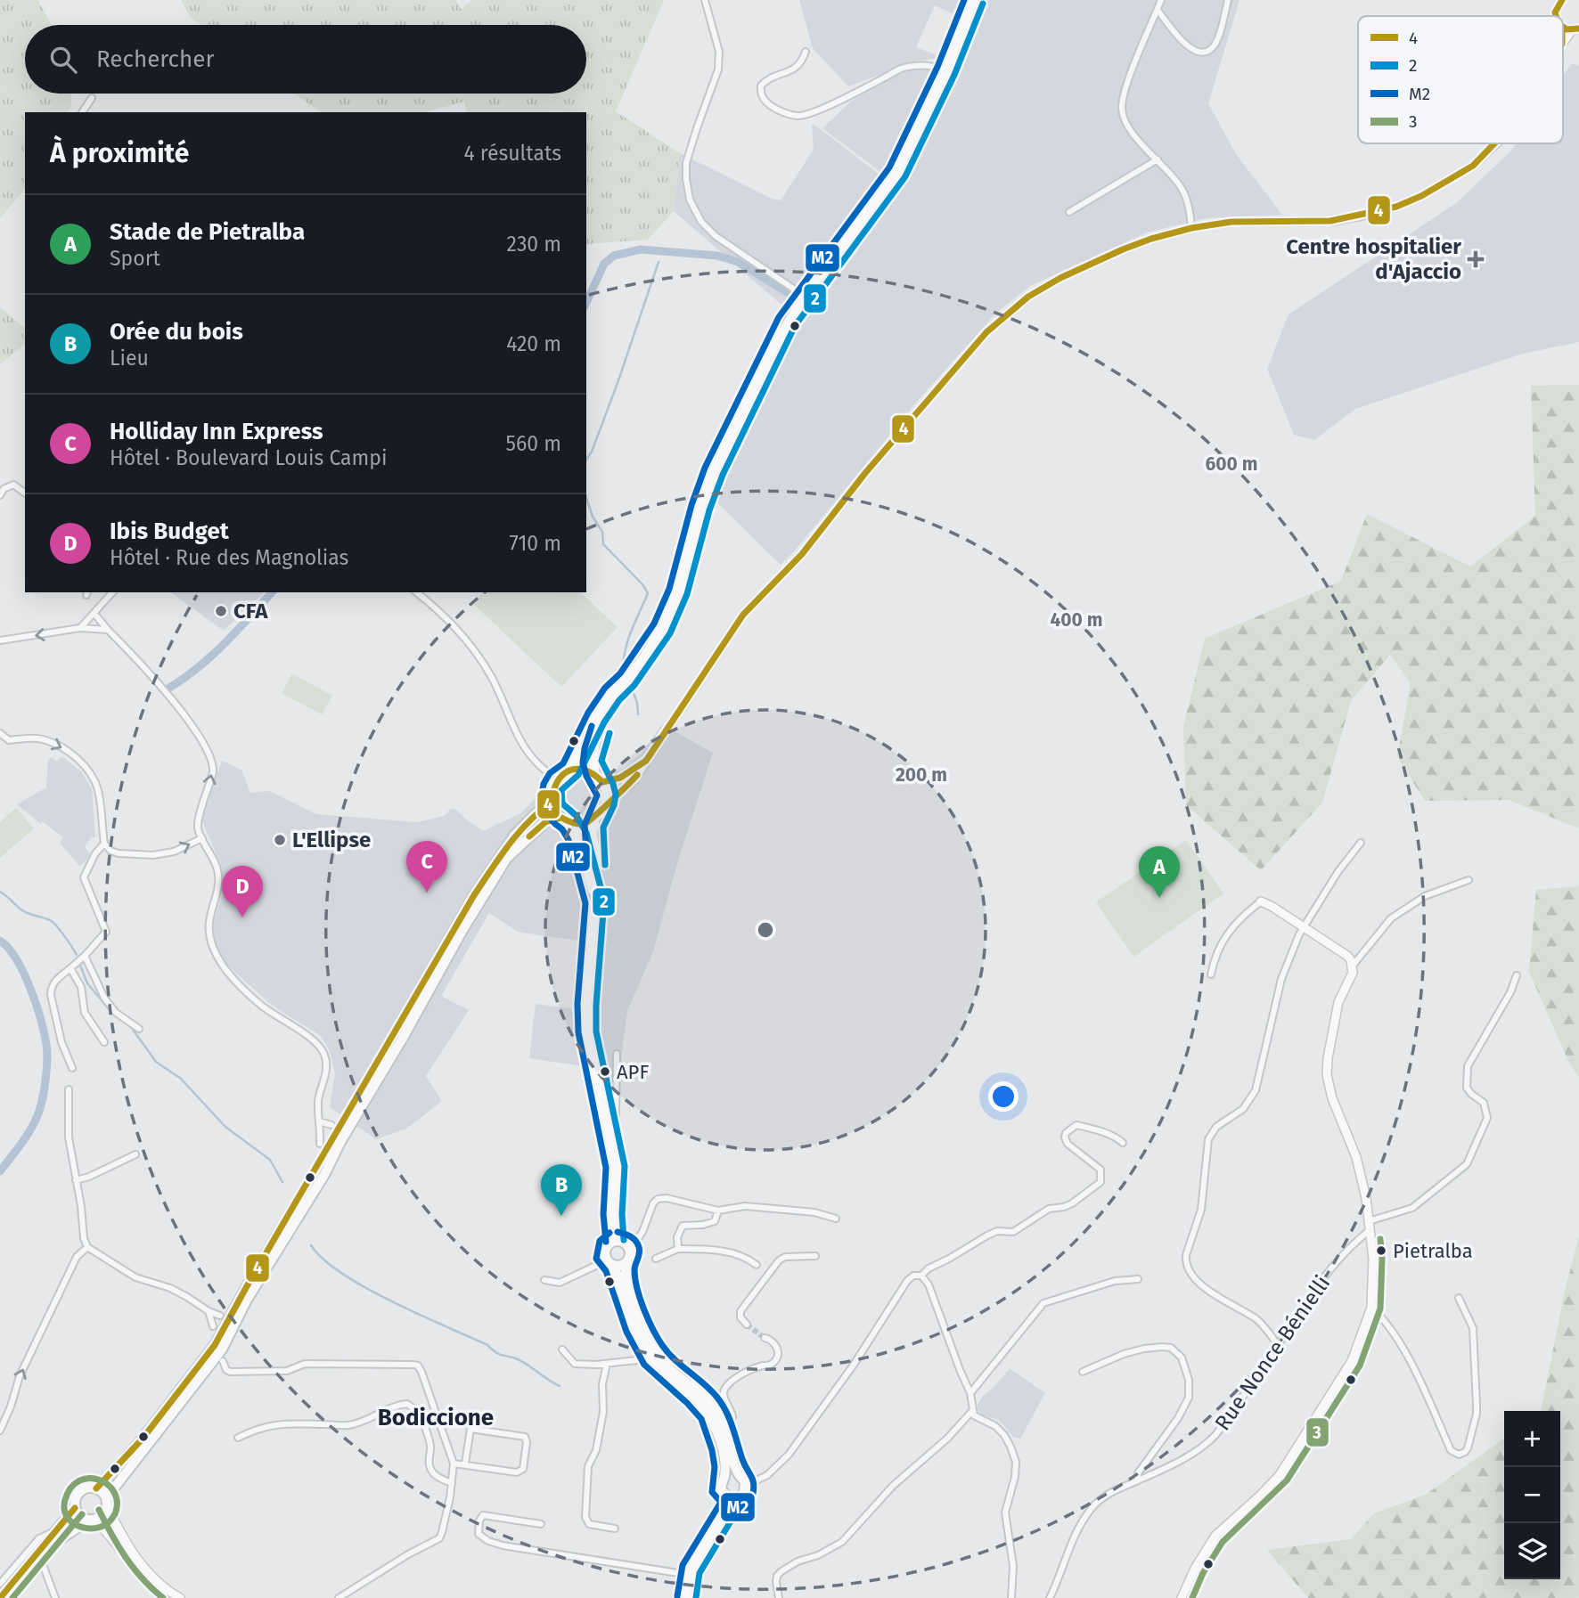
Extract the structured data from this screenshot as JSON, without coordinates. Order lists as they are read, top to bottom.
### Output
{
  "streets": {
    "street": ["Rue Nonce Bénielli"]
  },
  "districts": ["Bodiccione"],
  "places": {
    "health": ["Centre hospitalier d'Ajaccio"],
    "other": [
      "CFA",
      "L'Ellipse",
      "APF",
      "Pietralba"
    ]
  },
  "lines": [
    "transit line 4",
    "transit line M2",
    "transit line 2",
    "transit line 3"
  ],
  "legend": [
    "4",
    "2",
    "M2",
    "3"
  ],
  "page": {
    "search": "Rechercher",
    "heading": ["À proximité", "4 résultats"],
    "list": [
      {
        "mark": "A",
        "name": "Stade de Pietralba",
        "note": "Sport",
        "value": "230 m"
      },
      {
        "mark": "B",
        "name": "Orée du bois",
        "note": "Lieu",
        "value": "420 m"
      },
      {
        "mark": "C",
        "name": "Holliday Inn Express",
        "note": "Hôtel · Boulevard Louis Campi",
        "value": "560 m"
      },
      {
        "mark": "D",
        "name": "Ibis Budget",
        "note": "Hôtel · Rue des Magnolias",
        "value": "710 m"
      }
    ],
    "pins": [
      "C",
      "A",
      "D",
      "B"
    ],
    "map_buttons": ["+", "−"]
  },
  "rings": ["600 m", "400 m", "200 m"]
}
